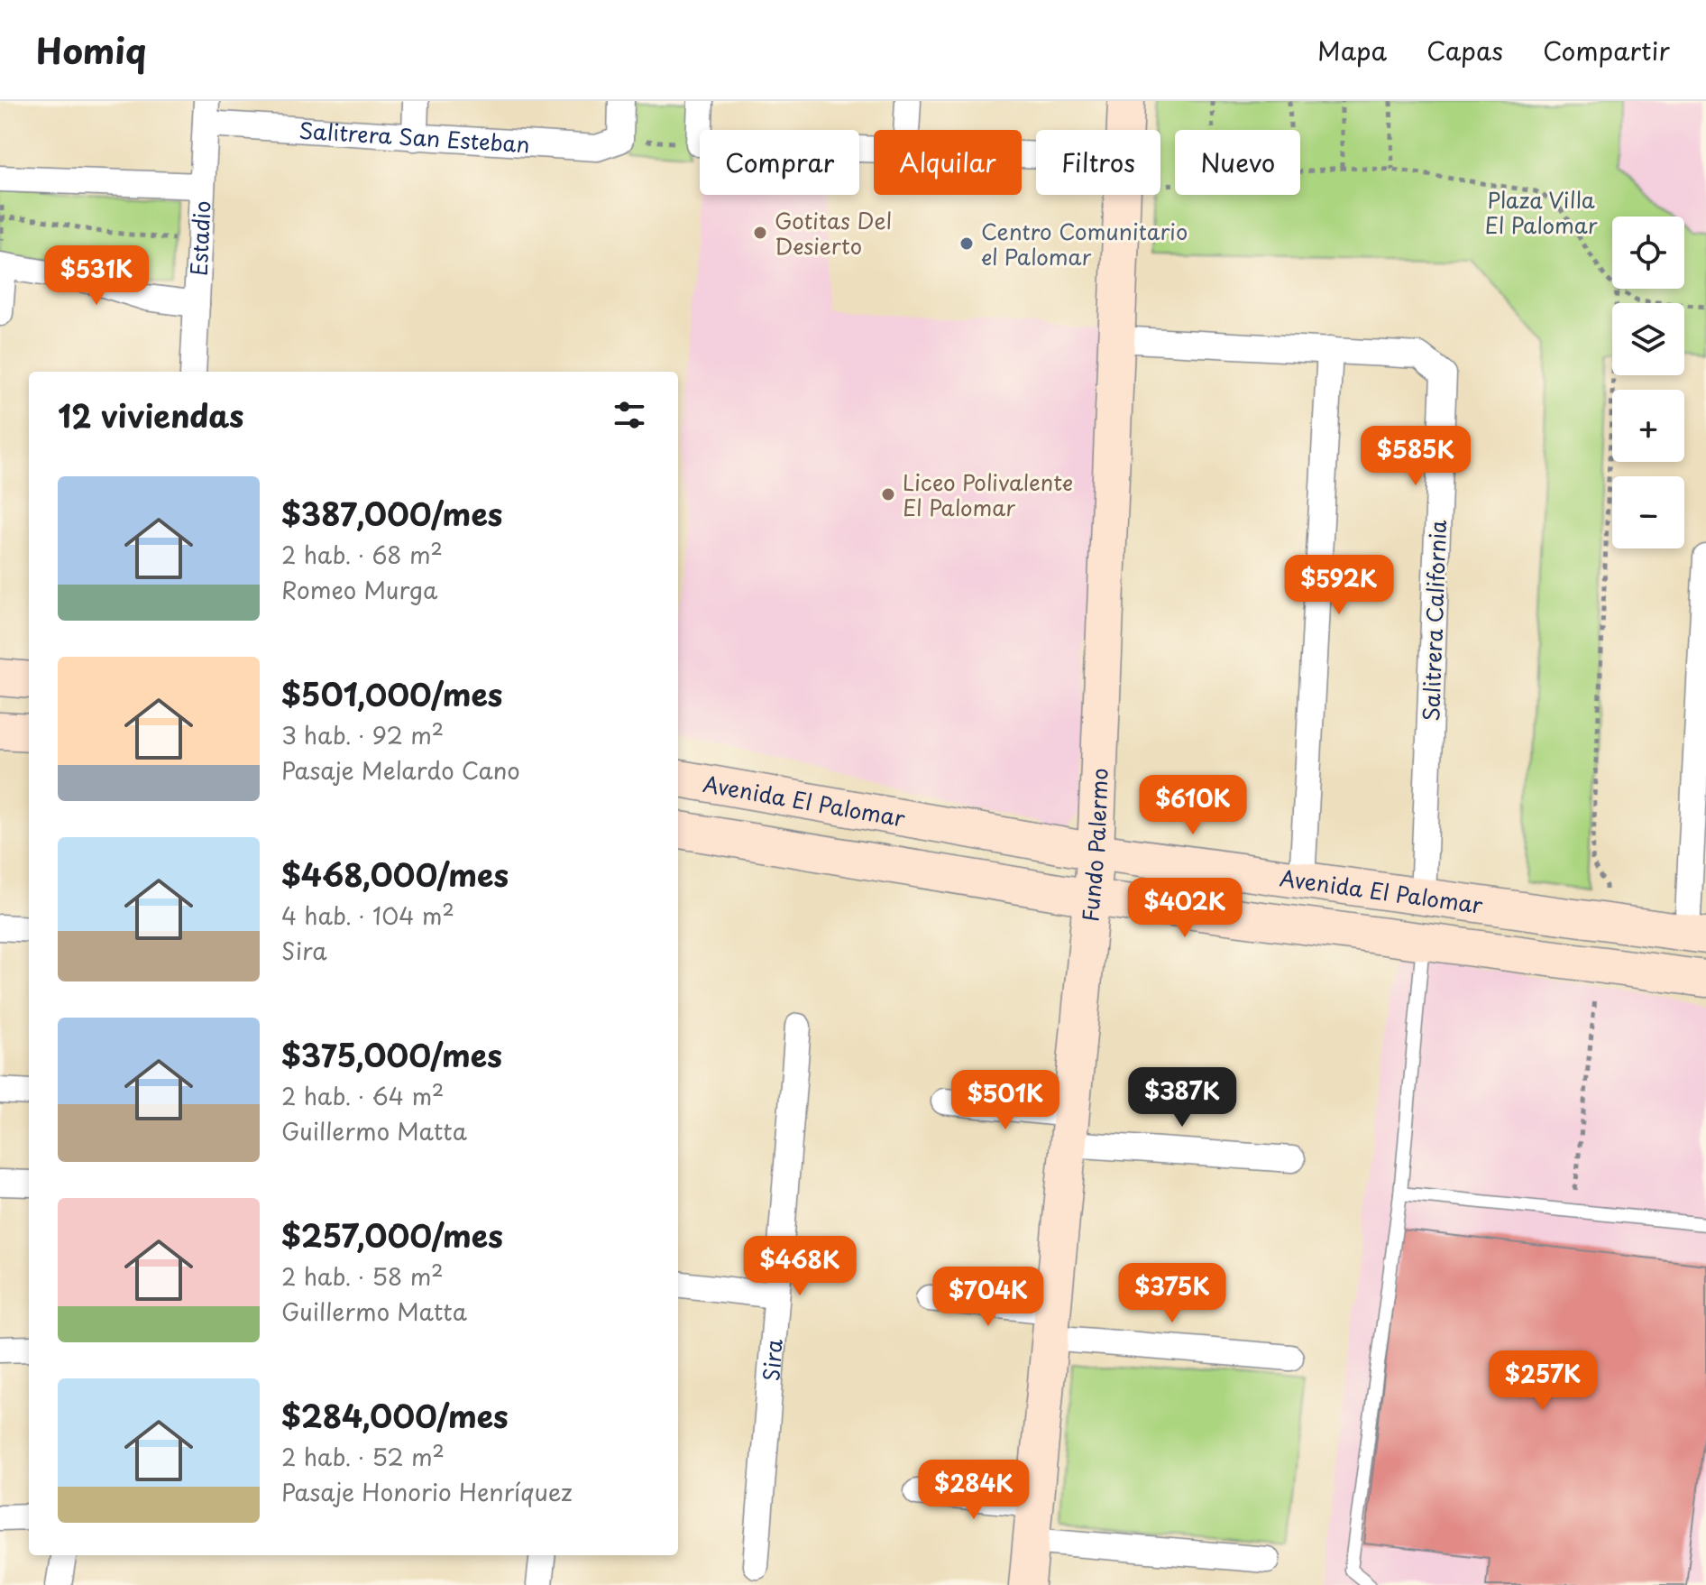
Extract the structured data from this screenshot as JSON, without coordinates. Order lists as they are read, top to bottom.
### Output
{
  "streets": {
    "street": [
      "Salitrera San Esteban",
      "Estadio",
      "Salitrera California",
      "Avenida El Palomar",
      "Fundo Palermo",
      "Sira"
    ]
  },
  "crossings": [
    ["Salitrera San Esteban", "Estadio"],
    ["Salitrera California", "Avenida El Palomar"],
    ["Salitrera California", "Fundo Palermo"],
    ["Avenida El Palomar", "Fundo Palermo"]
  ],
  "parks": ["Plaza Villa El Palomar"],
  "places": ["Gotitas Del Desierto", "Centro Comunitario el Palomar", "Liceo Polivalente El Palomar"],
  "page": {
    "header": "Homiq",
    "nav": ["Mapa", "Capas", "Compartir"],
    "chip": [
      "Comprar",
      "Alquilar",
      "Filtros",
      "Nuevo"
    ],
    "map_buttons": ["+", "−"],
    "price": [
      "$531K",
      "$585K",
      "$592K",
      "$610K",
      "$402K",
      "$387K",
      "$501K",
      "$468K",
      "$375K",
      "$704K",
      "$257K",
      "$284K"
    ],
    "heading": "12 viviendas",
    "list": [
      {
        "name": "$387,000/mes",
        "note": "2 hab. · 68 m² · Romeo Murga"
      },
      {
        "name": "$501,000/mes",
        "note": "3 hab. · 92 m² · Pasaje Melardo Cano"
      },
      {
        "name": "$468,000/mes",
        "note": "4 hab. · 104 m² · Sira"
      },
      {
        "name": "$375,000/mes",
        "note": "2 hab. · 64 m² · Guillermo Matta"
      },
      {
        "name": "$257,000/mes",
        "note": "2 hab. · 58 m² · Guillermo Matta"
      },
      {
        "name": "$284,000/mes",
        "note": "2 hab. · 52 m² · Pasaje Honorio Henríquez"
      }
    ]
  }
}
